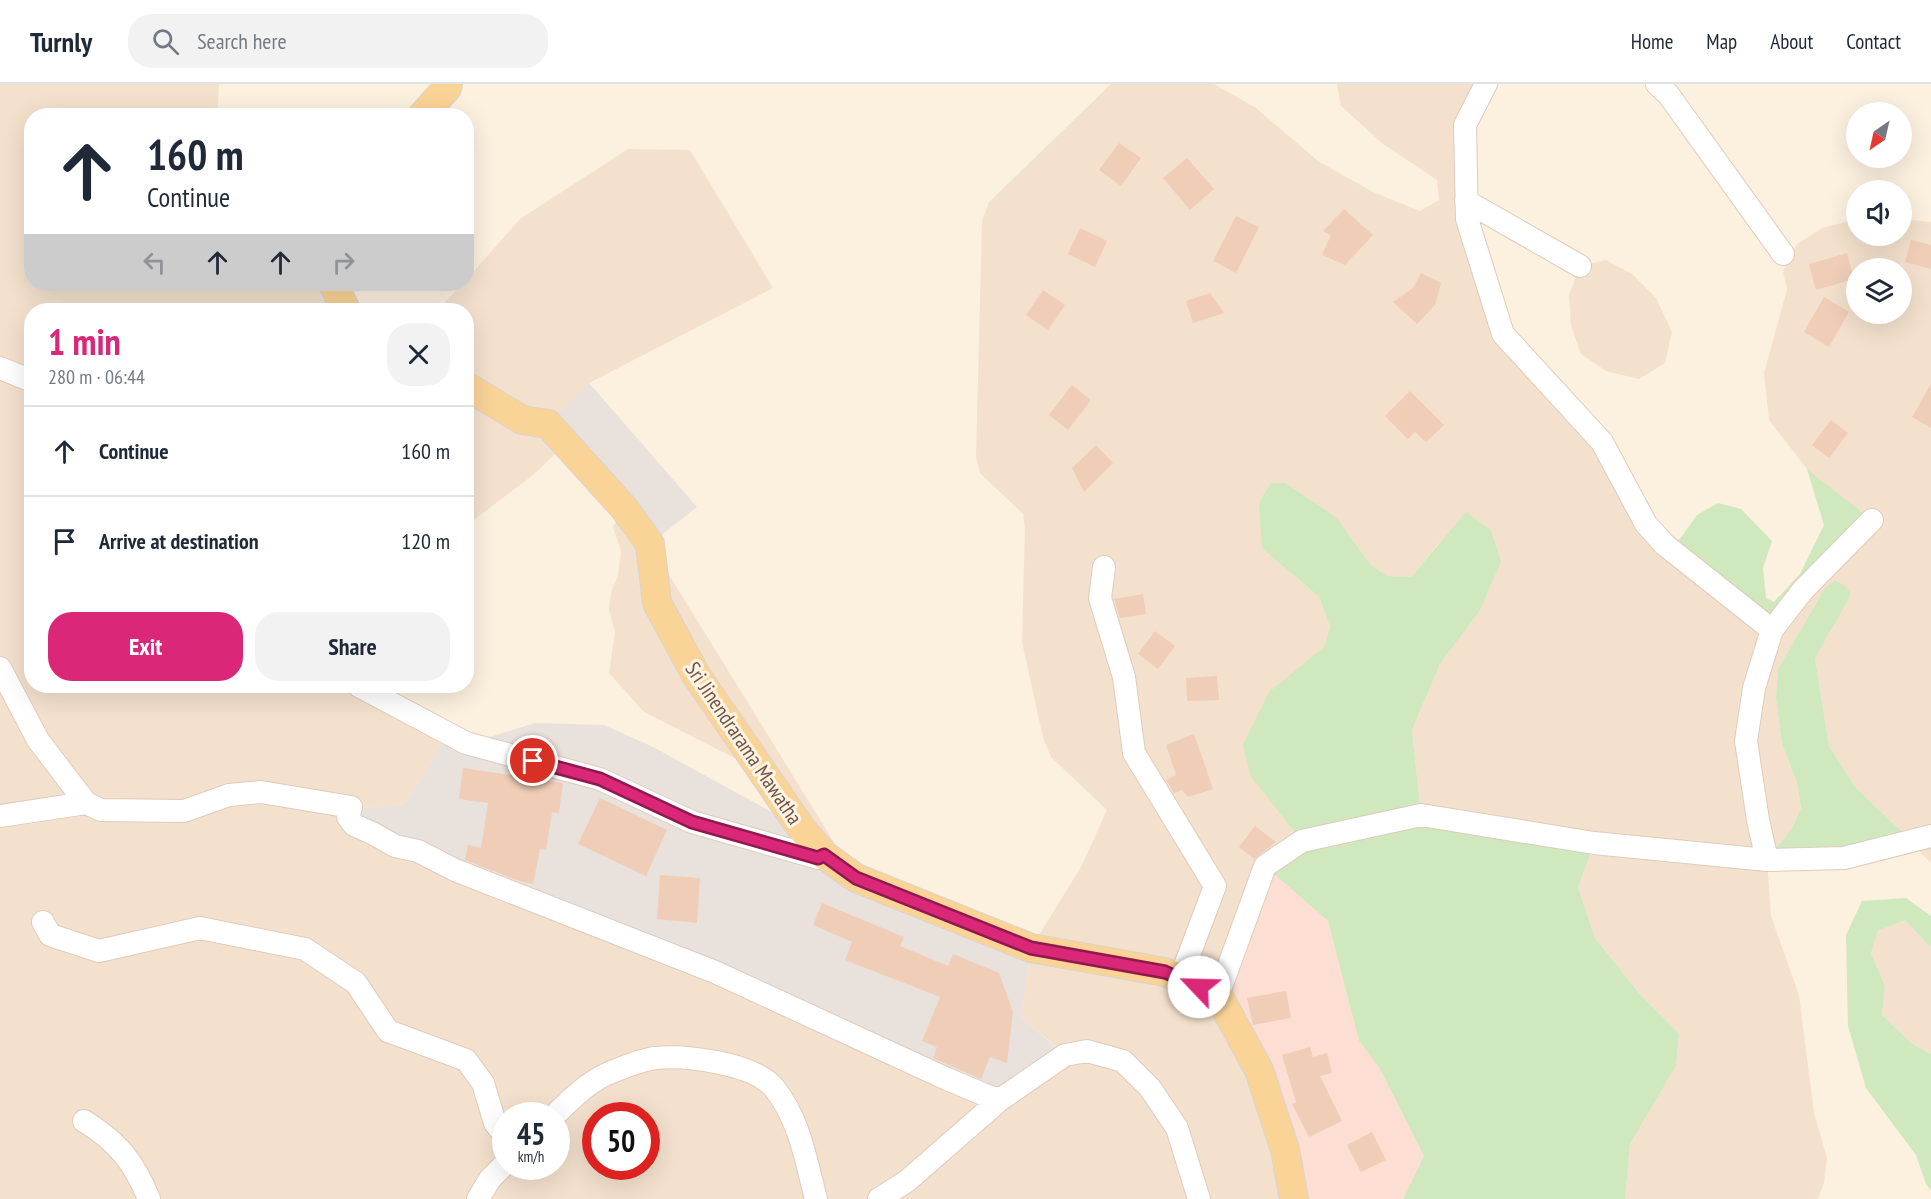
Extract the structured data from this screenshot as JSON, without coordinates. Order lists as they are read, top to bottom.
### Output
{
  "streets": {
    "main road": ["Sri Jinendrarama Mawatha"]
  },
  "north": "bottom left",
  "page": {
    "header": "Turnly",
    "search": "Search here",
    "nav": [
      "Home",
      "Map",
      "About",
      "Contact"
    ],
    "turn": ["160 m", "Continue"],
    "heading": ["1 min", "280 m · 06:44"],
    "list": [
      {
        "name": "Continue",
        "value": "160 m"
      },
      {
        "name": "Arrive at destination",
        "value": "120 m"
      }
    ],
    "buttons": ["Exit", "Share"],
    "speed": "45 km/h",
    "limit": "50"
  }
}
